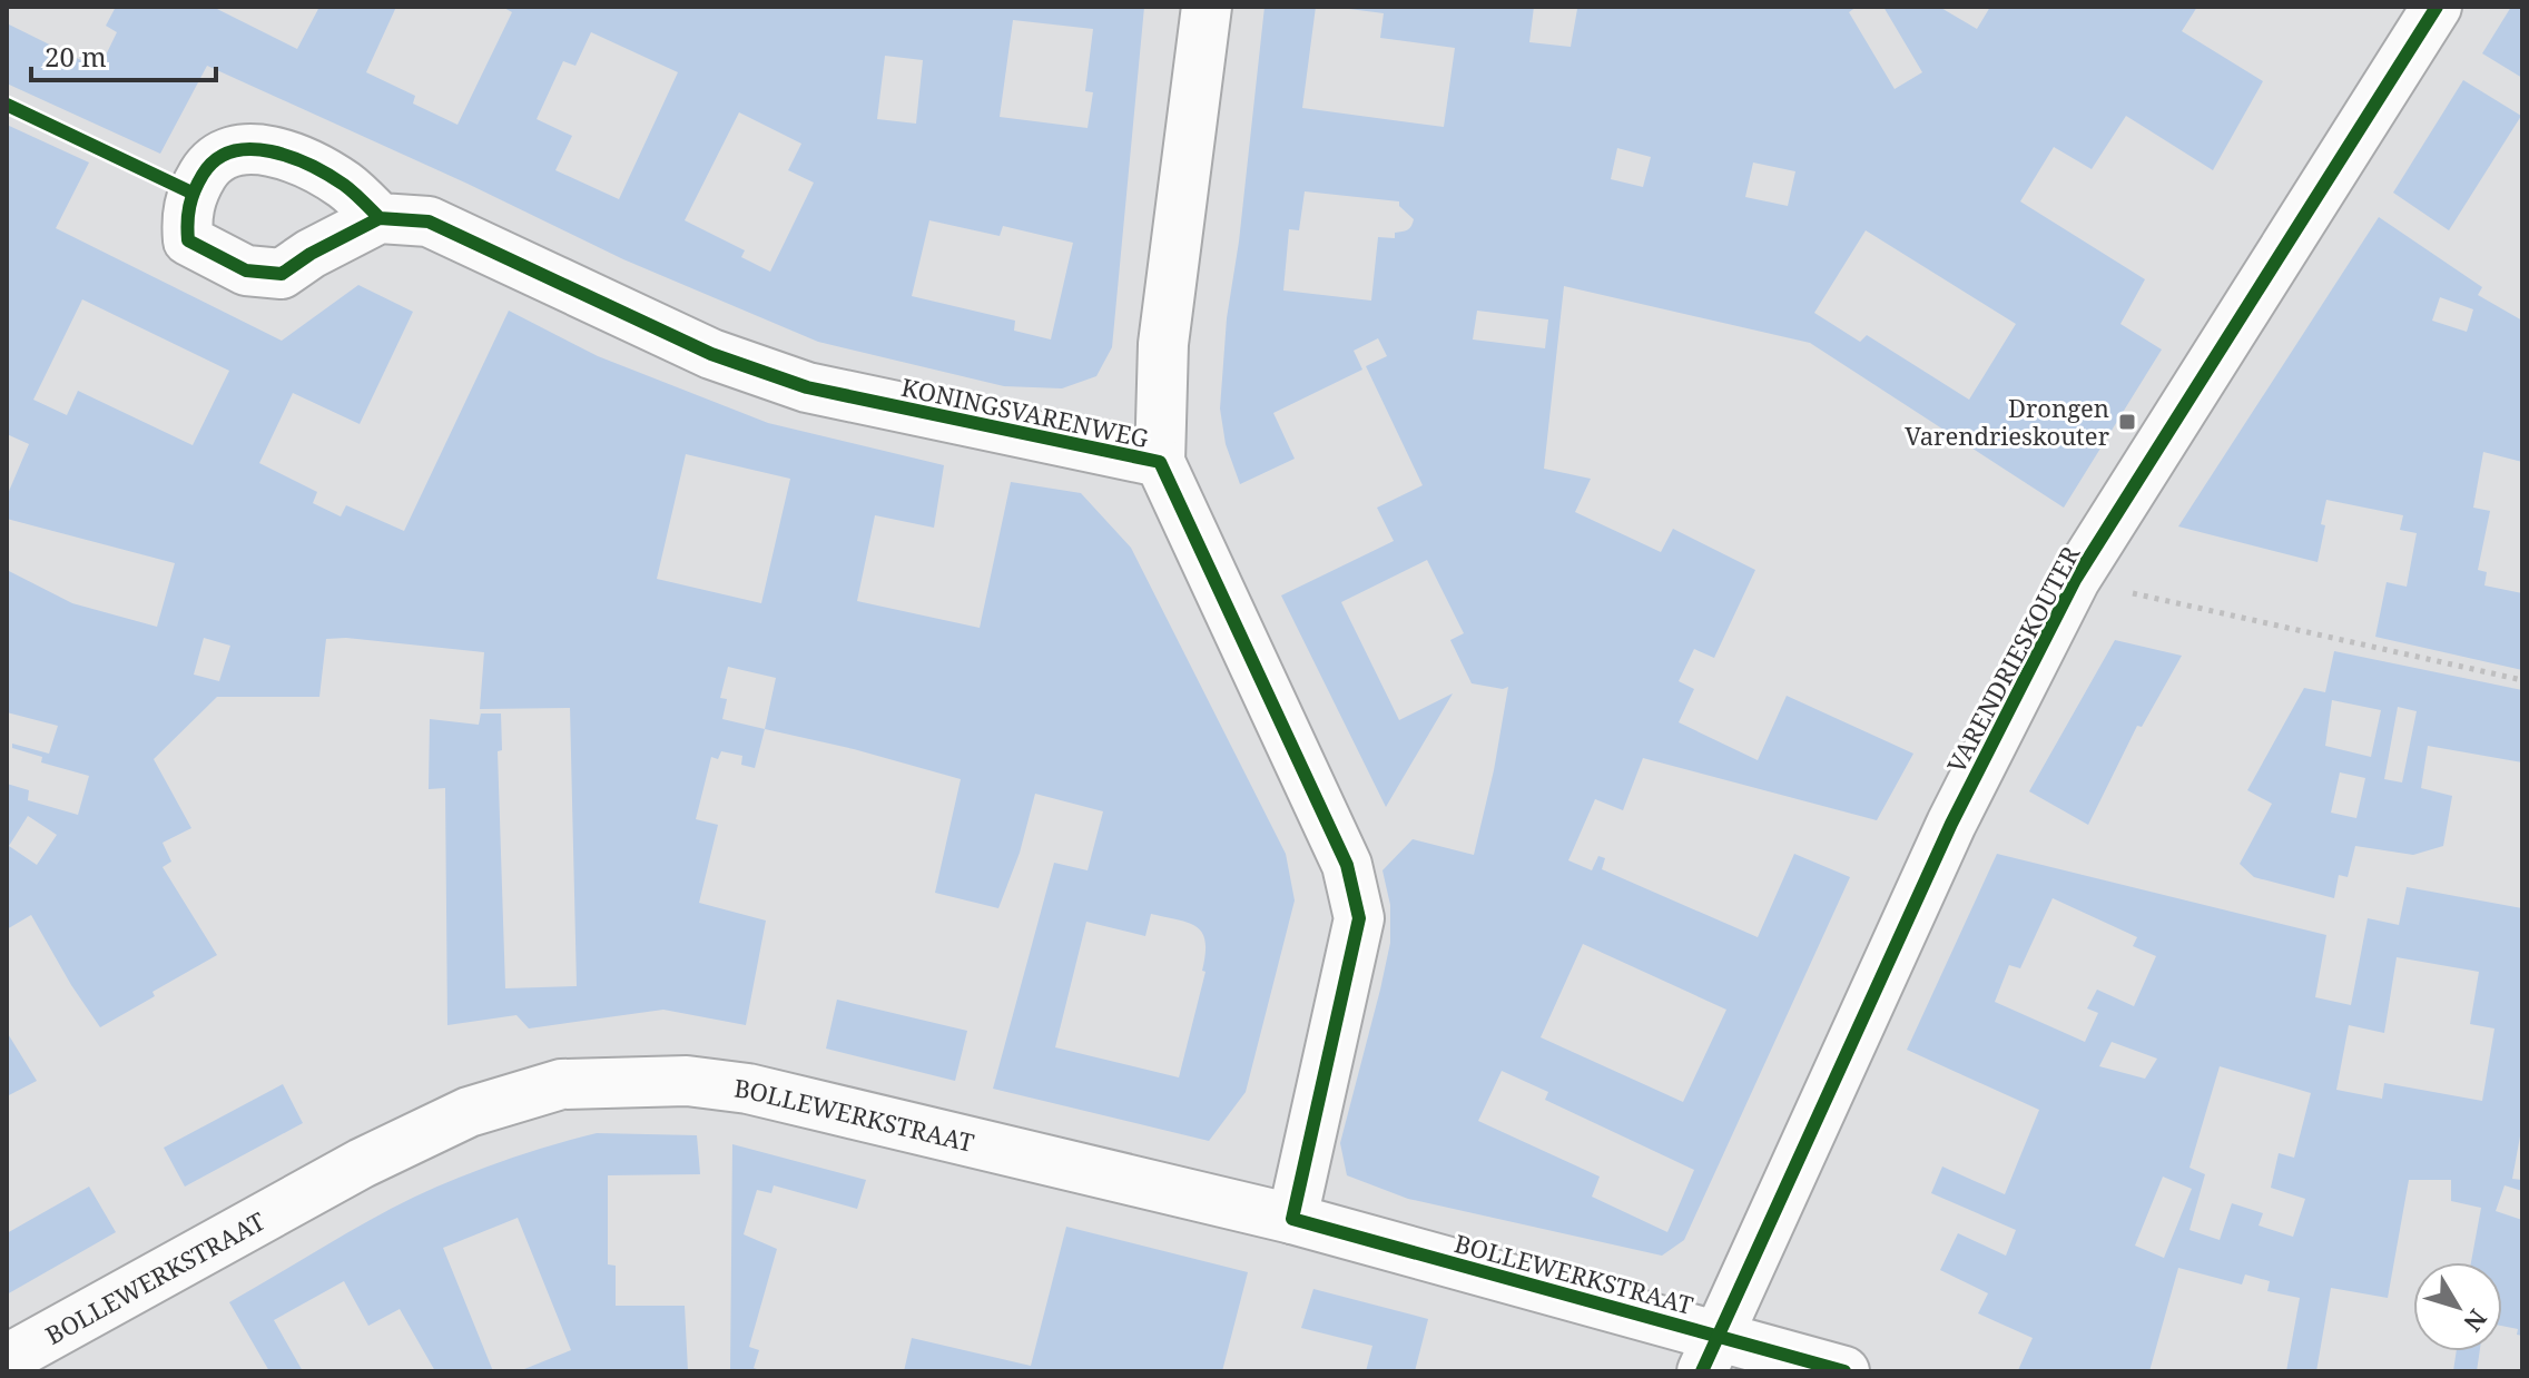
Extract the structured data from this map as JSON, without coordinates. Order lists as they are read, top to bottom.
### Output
{
  "streets": {
    "street": ["KONINGSVARENWEG", "VARENDRIESKOUTER", "BOLLEWERKSTRAAT"]
  },
  "crossings": [
    ["KONINGSVARENWEG", "BOLLEWERKSTRAAT"],
    ["VARENDRIESKOUTER", "BOLLEWERKSTRAAT"]
  ],
  "places": {
    "transit": ["Drongen Varendrieskouter"]
  },
  "scale_bar": "20 m",
  "north": "bottom right"
}
